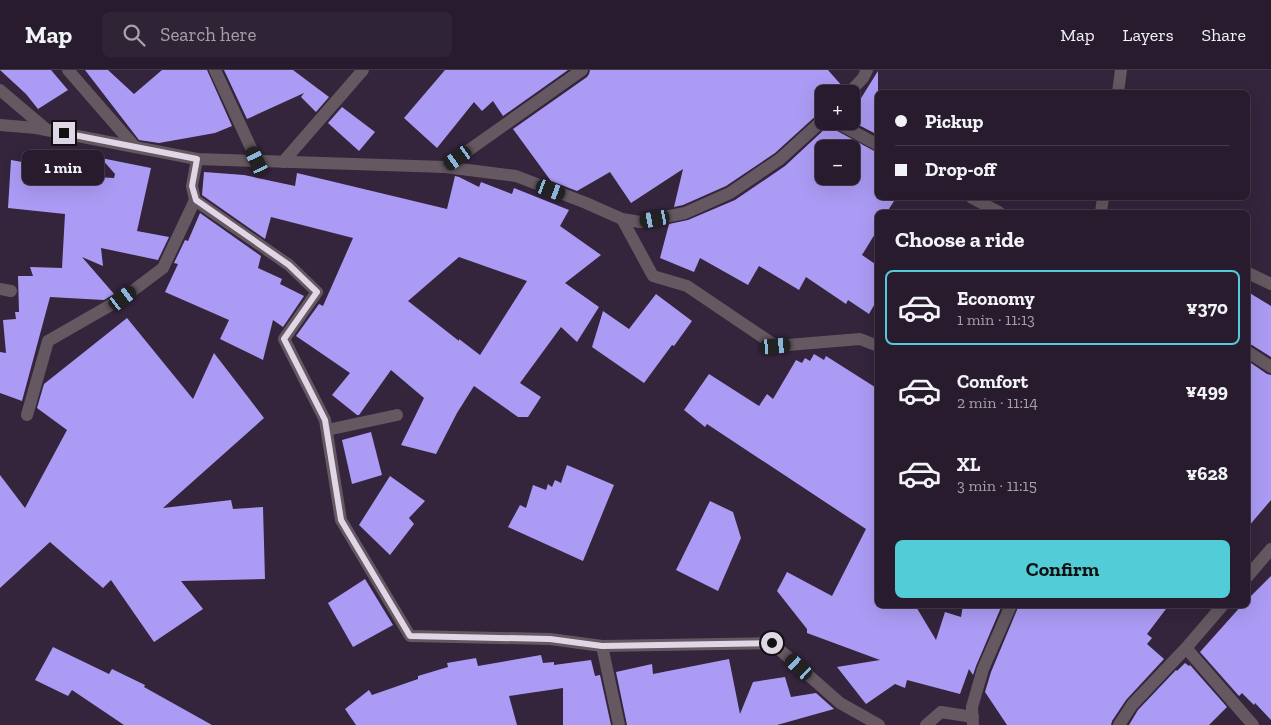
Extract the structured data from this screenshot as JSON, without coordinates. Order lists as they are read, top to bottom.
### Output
{
  "page": {
    "header": "Map",
    "search": "Search here",
    "nav": ["Map", "Layers", "Share"],
    "map_buttons": ["+", "−"],
    "banner": ["Pickup", "Drop-off"],
    "bubble": "1 min",
    "heading": "Choose a ride",
    "list": [
      {
        "name": "Economy",
        "note": "1 min · 11:13",
        "value": "¥370"
      },
      {
        "name": "Comfort",
        "note": "2 min · 11:14",
        "value": "¥499"
      },
      {
        "name": "XL",
        "note": "3 min · 11:15",
        "value": "¥628"
      }
    ],
    "buttons": "Confirm"
  }
}
